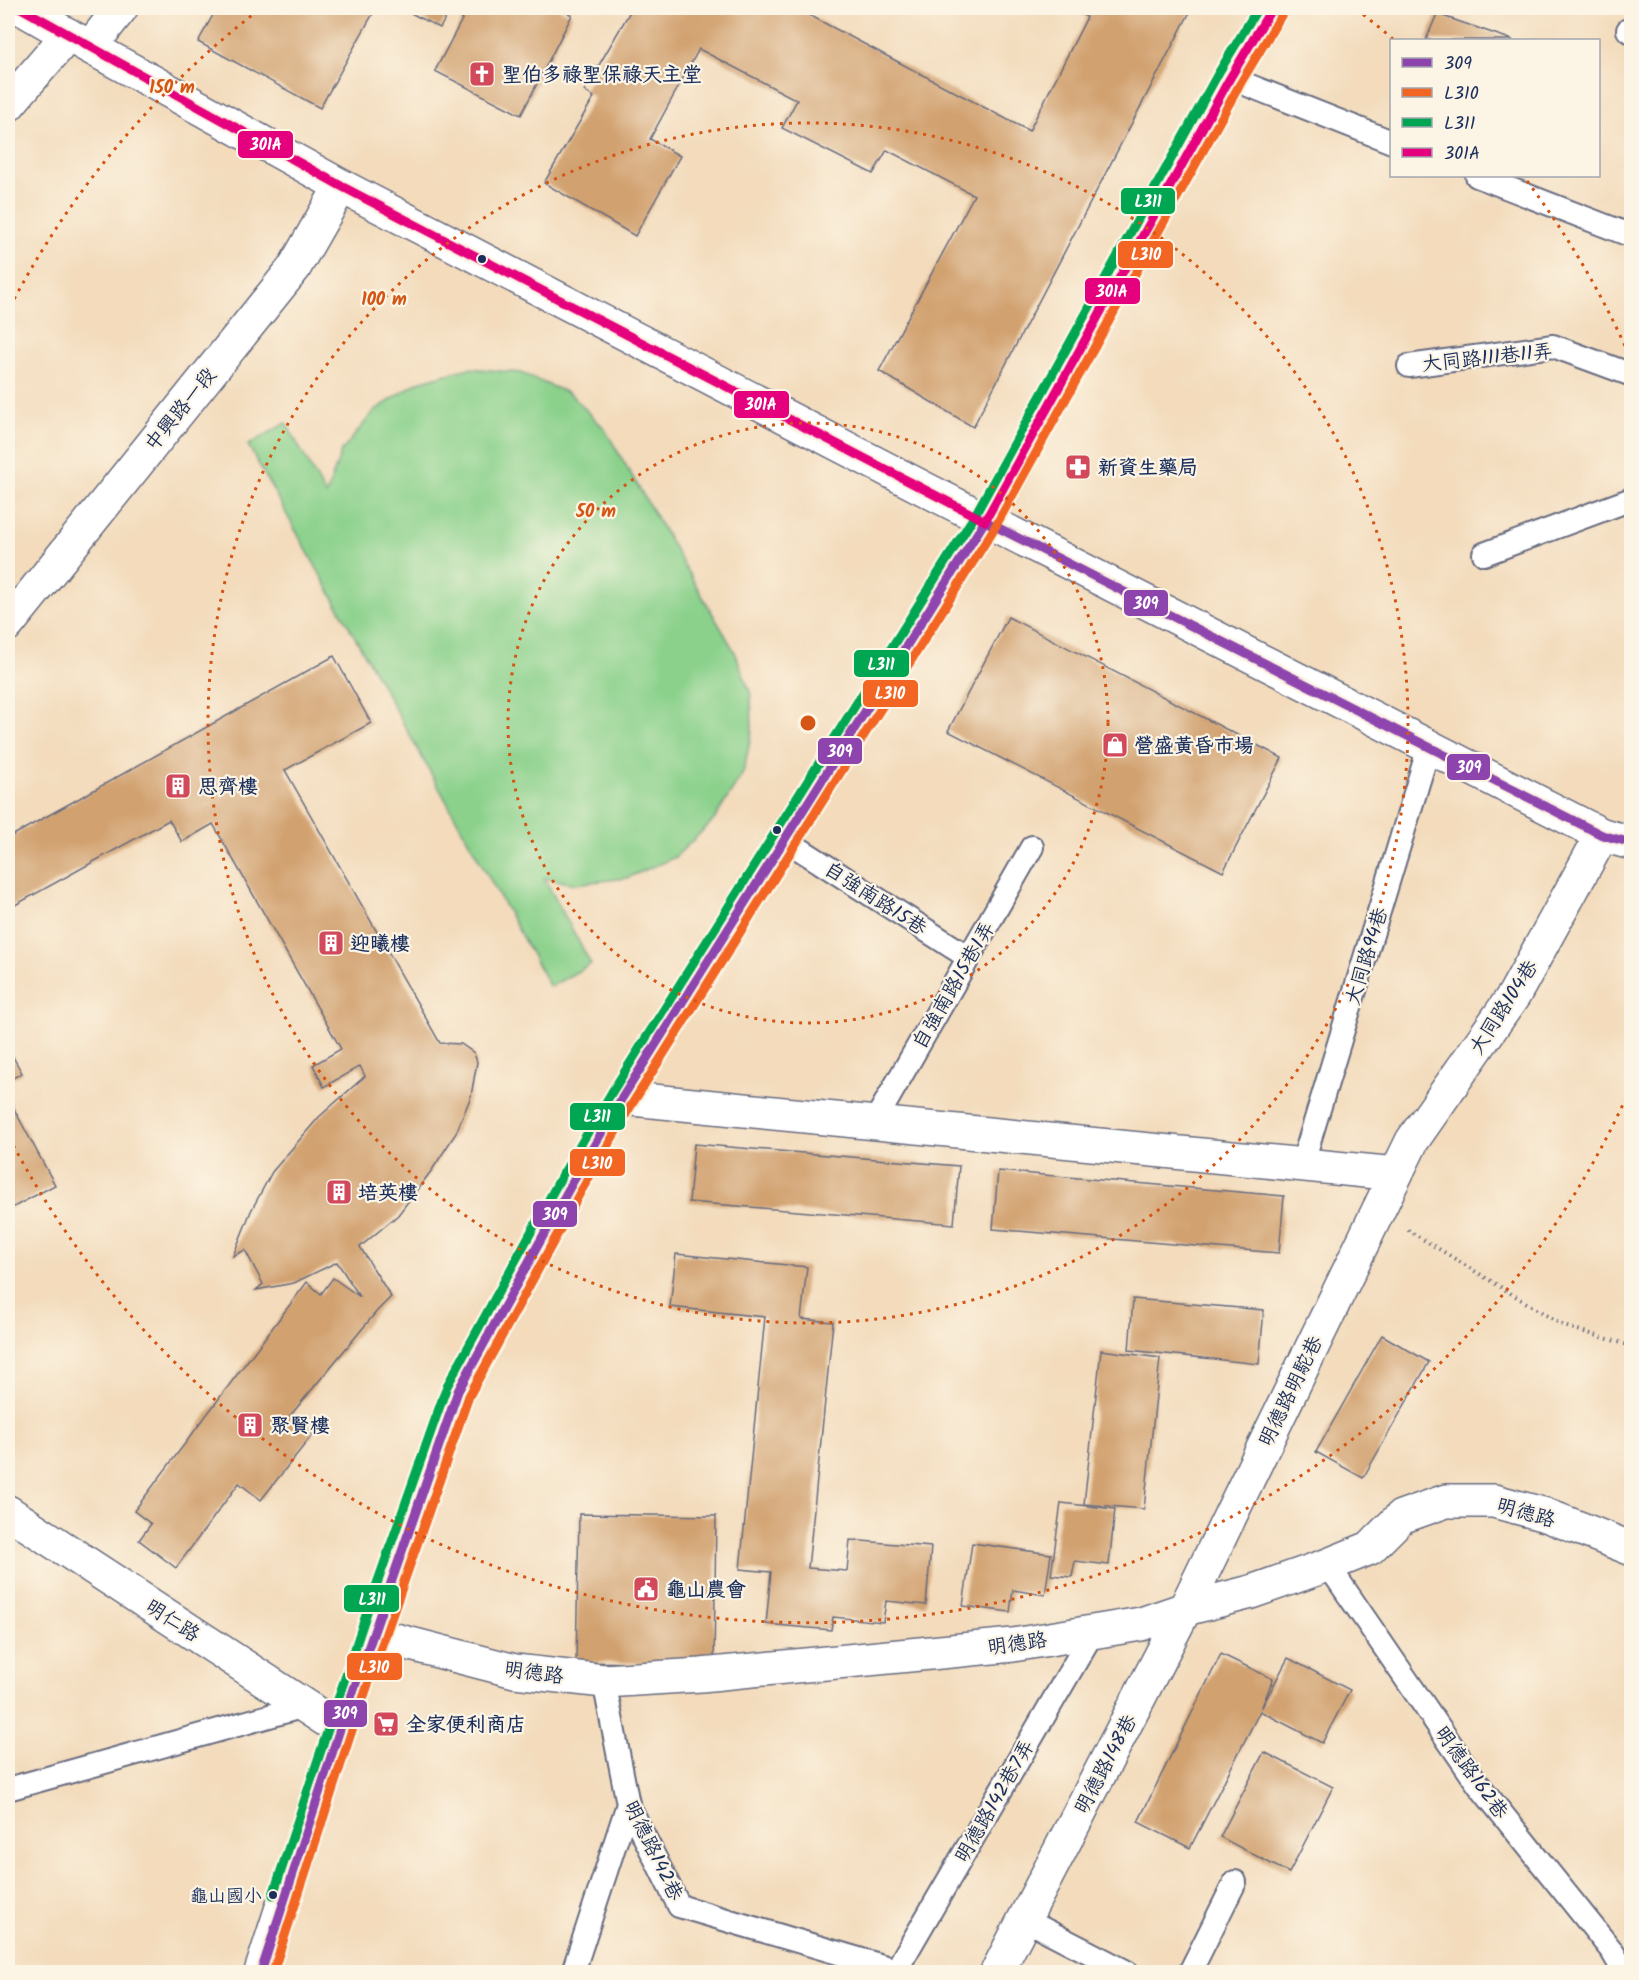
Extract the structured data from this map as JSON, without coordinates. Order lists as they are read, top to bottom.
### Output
{
  "streets": {
    "street": [
      "中興路一段",
      "大同路104巷",
      "明德路明駝巷",
      "明德路",
      "明仁路",
      "明德路148巷"
    ],
    "lane": [
      "大同路111巷11弄",
      "自強南路15巷",
      "大同路94巷",
      "自強南路15巷1弄",
      "明德路162巷",
      "明德路142巷7弄",
      "明德路142巷"
    ]
  },
  "crossings": [
    ["自強南路15巷", "自強南路15巷1弄"],
    ["大同路104巷", "明德路明駝巷"],
    ["明德路明駝巷", "明德路"],
    ["明德路明駝巷", "明德路148巷"],
    ["明德路", "明德路148巷"],
    ["明德路", "明德路162巷"],
    ["明德路", "明德路142巷7弄"],
    ["明德路", "明德路142巷"],
    ["明德路142巷7弄", "明德路142巷"]
  ],
  "places": {
    "church": ["聖伯多祿聖保祿天主堂"],
    "pharmacy": ["新資生藥局"],
    "shop": ["營盛黃昏市場"],
    "building": [
      "思齊樓",
      "迎曦樓",
      "培英樓",
      "聚賢樓"
    ],
    "public building": ["龜山農會"],
    "supermarket": ["全家便利商店"],
    "other": ["龜山國小"]
  },
  "lines": [
    "transit line L311",
    "transit line 301A",
    "transit line L310",
    "transit line 309"
  ],
  "legend": [
    "309",
    "L310",
    "L311",
    "301A"
  ],
  "rings": ["150 m", "100 m", "50 m"]
}
